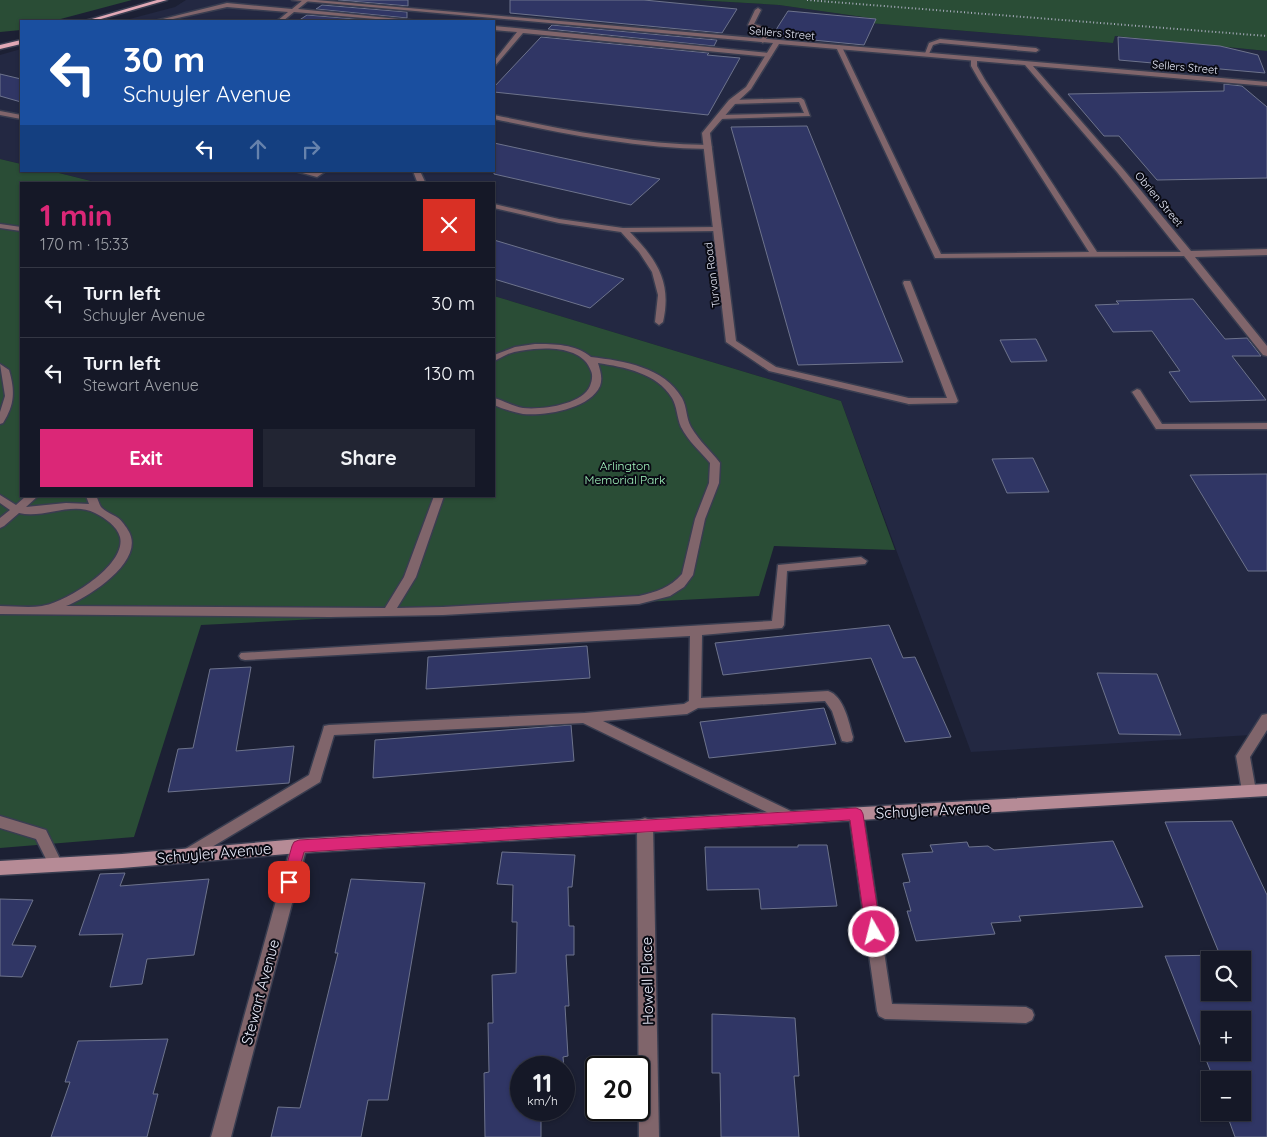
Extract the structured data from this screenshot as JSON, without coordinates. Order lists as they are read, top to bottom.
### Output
{
  "streets": {
    "main road": ["Schuyler Avenue"],
    "street": [
      "Sellers Street",
      "Obrien Street",
      "Turvan Road",
      "Howell Place",
      "Stewart Avenue"
    ]
  },
  "crossings": [
    ["Sellers Street", "Obrien Street"],
    ["Sellers Street", "Turvan Road"],
    ["Schuyler Avenue", "Howell Place"],
    ["Schuyler Avenue", "Stewart Avenue"]
  ],
  "parks": ["Arlington Memorial Park"],
  "page": {
    "turn": ["30 m", "Schuyler Avenue"],
    "heading": ["1 min", "170 m · 15:33"],
    "list": [
      {
        "name": "Turn left",
        "note": "Schuyler Avenue",
        "value": "30 m"
      },
      {
        "name": "Turn left",
        "note": "Stewart Avenue",
        "value": "130 m"
      }
    ],
    "buttons": ["Exit", "Share"],
    "map_buttons": ["+", "−"],
    "speed": "11 km/h",
    "limit": "20"
  }
}
